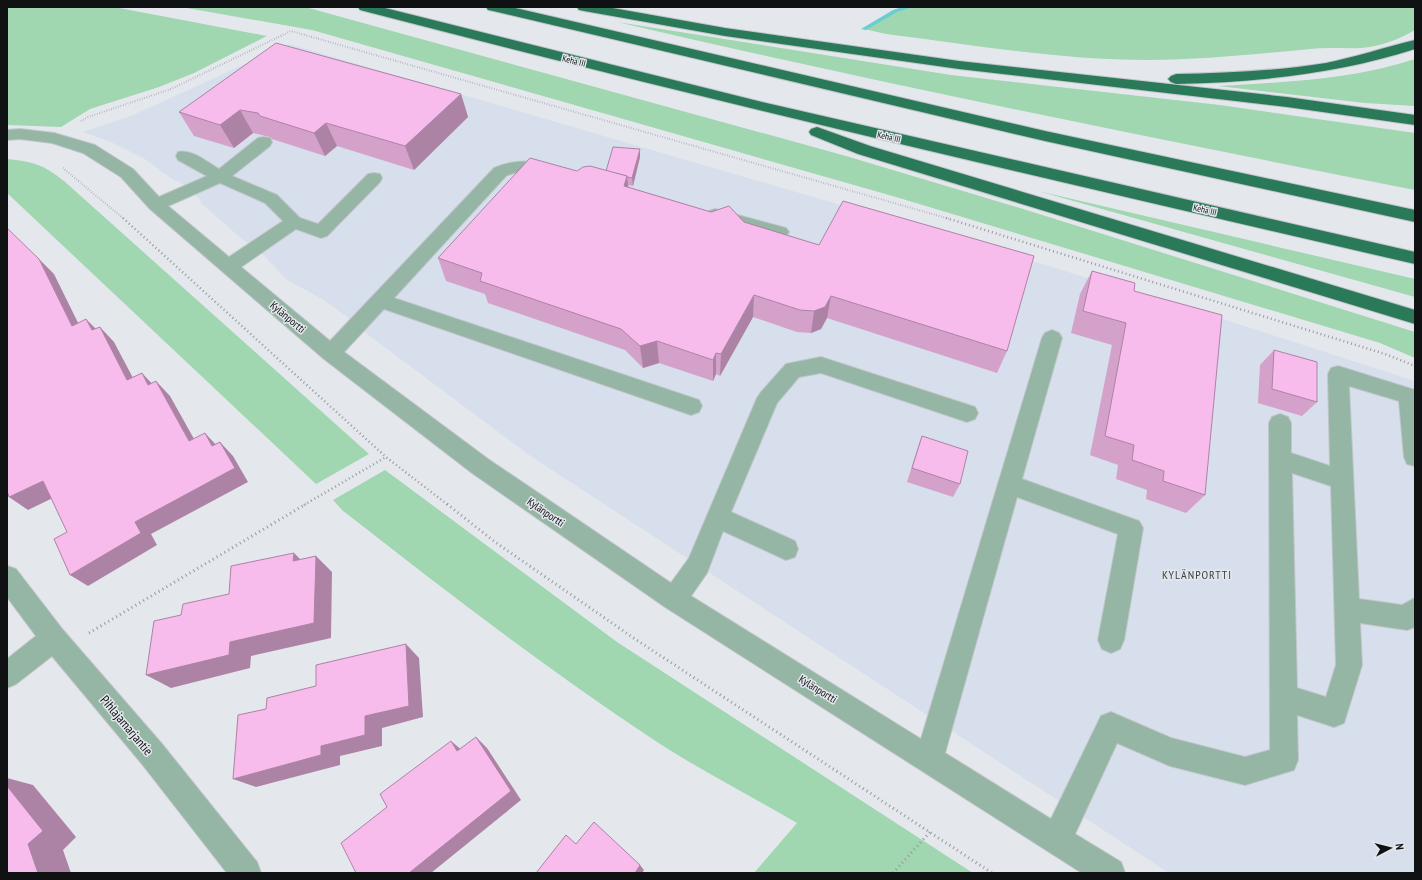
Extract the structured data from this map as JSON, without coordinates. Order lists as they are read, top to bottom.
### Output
{
  "streets": {
    "highway": ["Kehä III"],
    "street": ["Kylänportti", "Pihlajamarjantie"]
  },
  "districts": ["KYLÄNPORTTI"],
  "north": "right"
}
